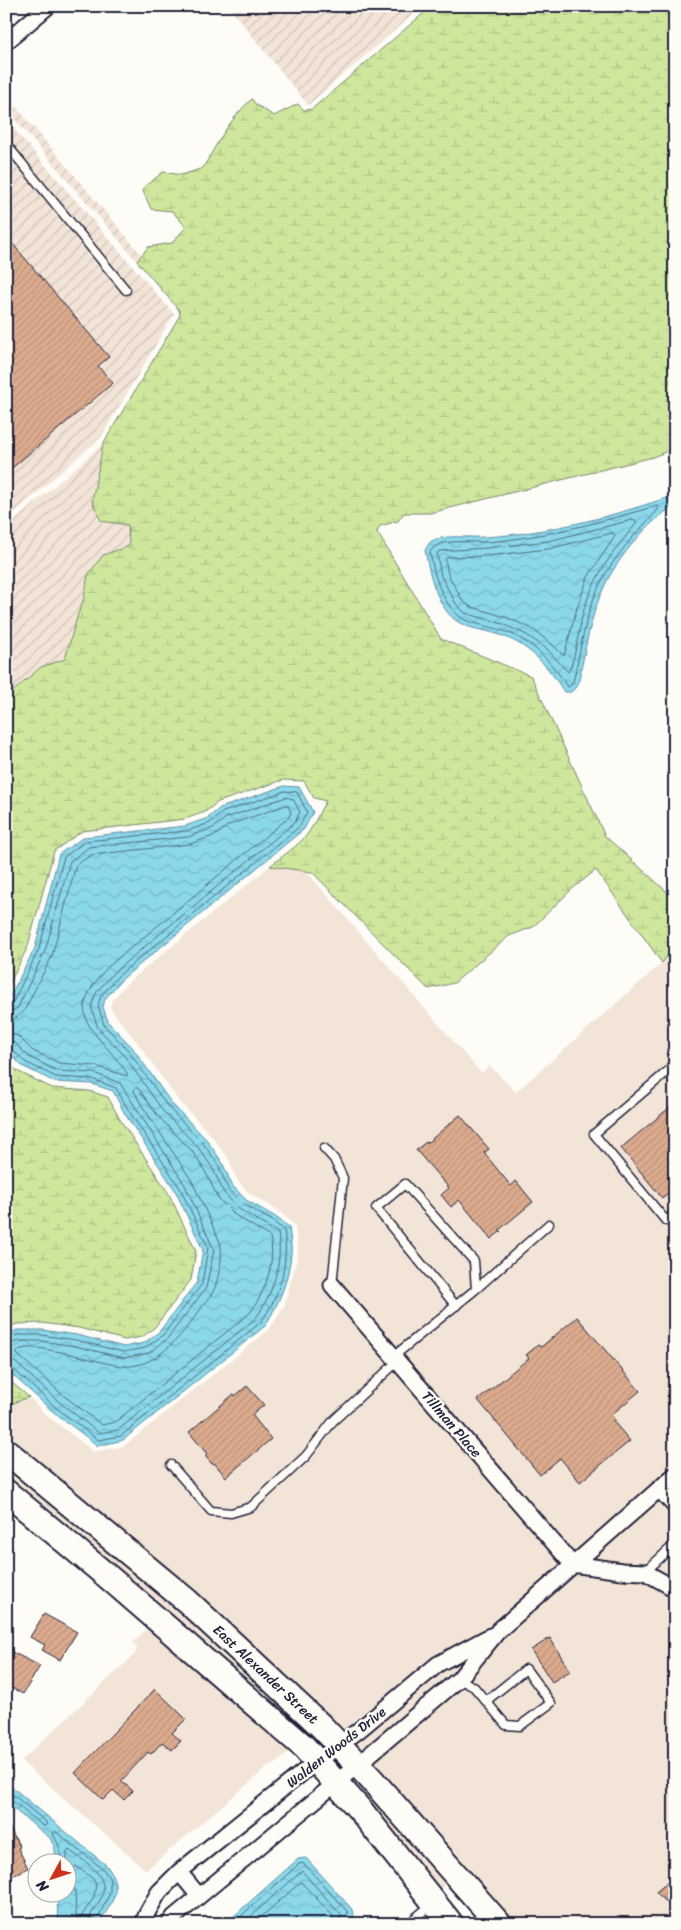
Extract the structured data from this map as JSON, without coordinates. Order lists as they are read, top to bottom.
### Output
{
  "streets": {
    "main road": ["East Alexander Street"],
    "street": ["Tillman Place", "Walden Woods Drive"]
  },
  "crossings": [
    ["Tillman Place", "Walden Woods Drive"],
    ["East Alexander Street", "Walden Woods Drive"]
  ],
  "north": "bottom left"
}
